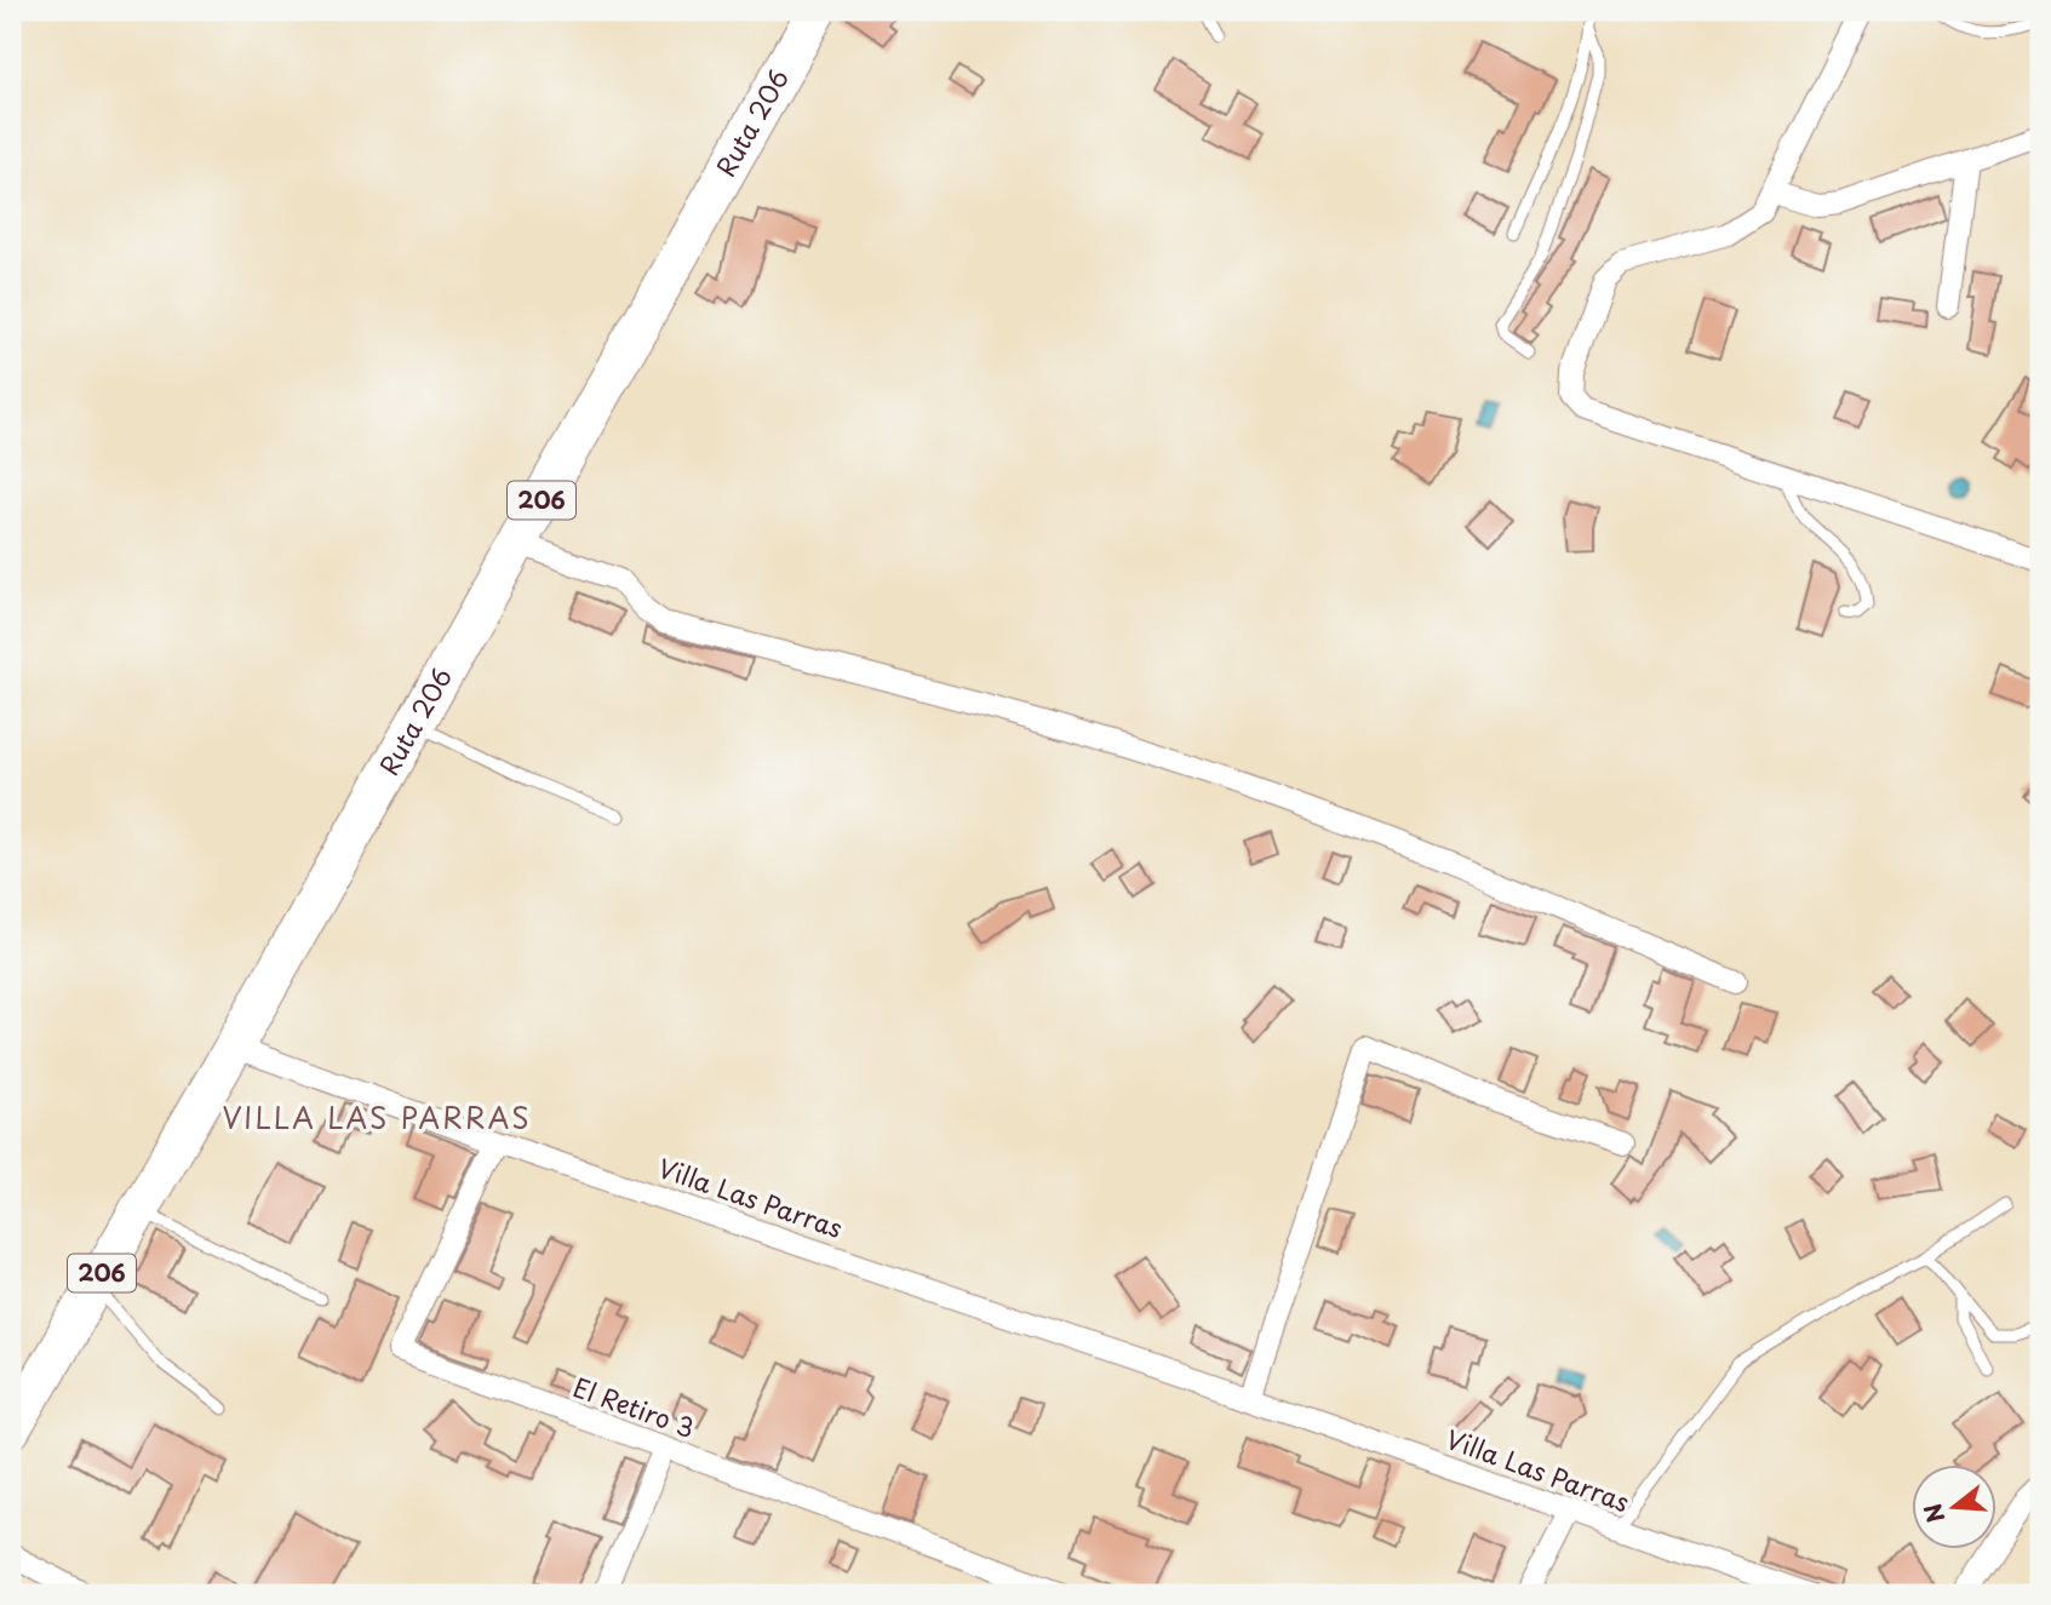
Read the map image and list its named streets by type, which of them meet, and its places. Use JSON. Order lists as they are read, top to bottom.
{
  "streets": {
    "highway": ["Ruta 206", "206"],
    "street": ["Villa Las Parras", "El Retiro 3"]
  },
  "crossings": [
    ["Ruta 206", "Villa Las Parras"],
    ["Villa Las Parras", "El Retiro 3"]
  ],
  "districts": ["VILLA LAS PARRAS"],
  "north": "left"
}
